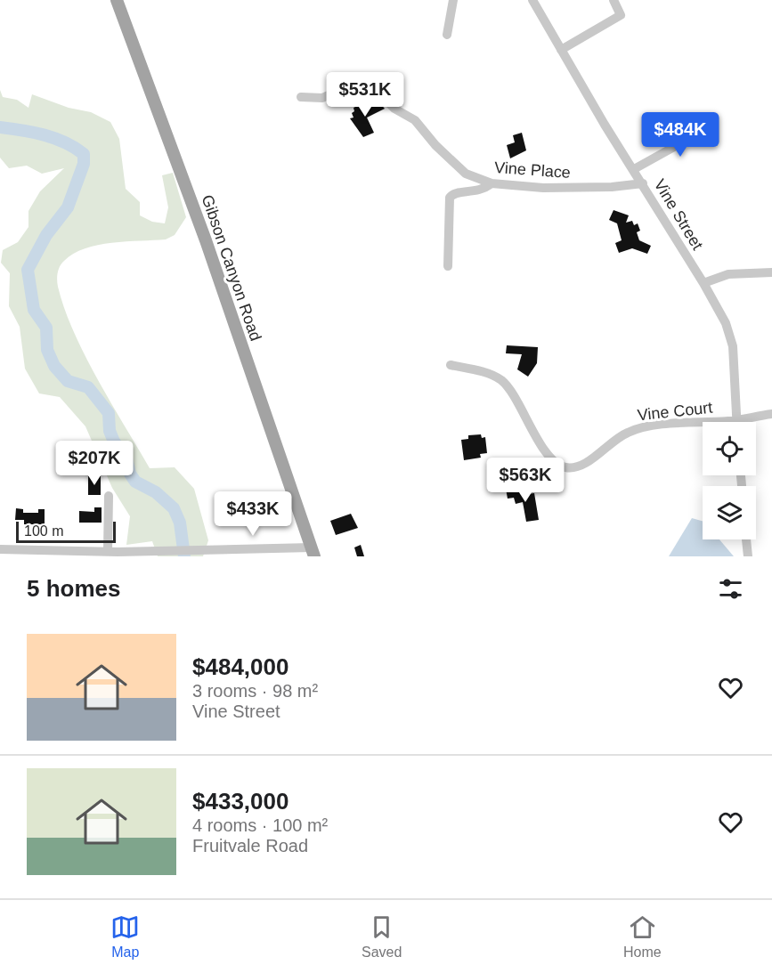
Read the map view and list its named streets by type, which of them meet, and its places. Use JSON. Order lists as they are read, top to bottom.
{
  "streets": {
    "main road": ["Gibson Canyon Road"],
    "street": ["Vine Place", "Vine Street", "Vine Court"]
  },
  "crossings": [
    ["Vine Place", "Vine Street"],
    ["Vine Street", "Vine Court"]
  ],
  "scale_bar": "100 m",
  "page": {
    "price": [
      "$531K",
      "$484K",
      "$207K",
      "$563K",
      "$433K"
    ],
    "scale": "100 m",
    "heading": "5 homes",
    "list": [
      {
        "name": "$484,000",
        "note": "3 rooms · 98 m² · Vine Street"
      },
      {
        "name": "$433,000",
        "note": "4 rooms · 100 m² · Fruitvale Road"
      }
    ],
    "tabs": ["Map", "Saved", "Home"]
  }
}
